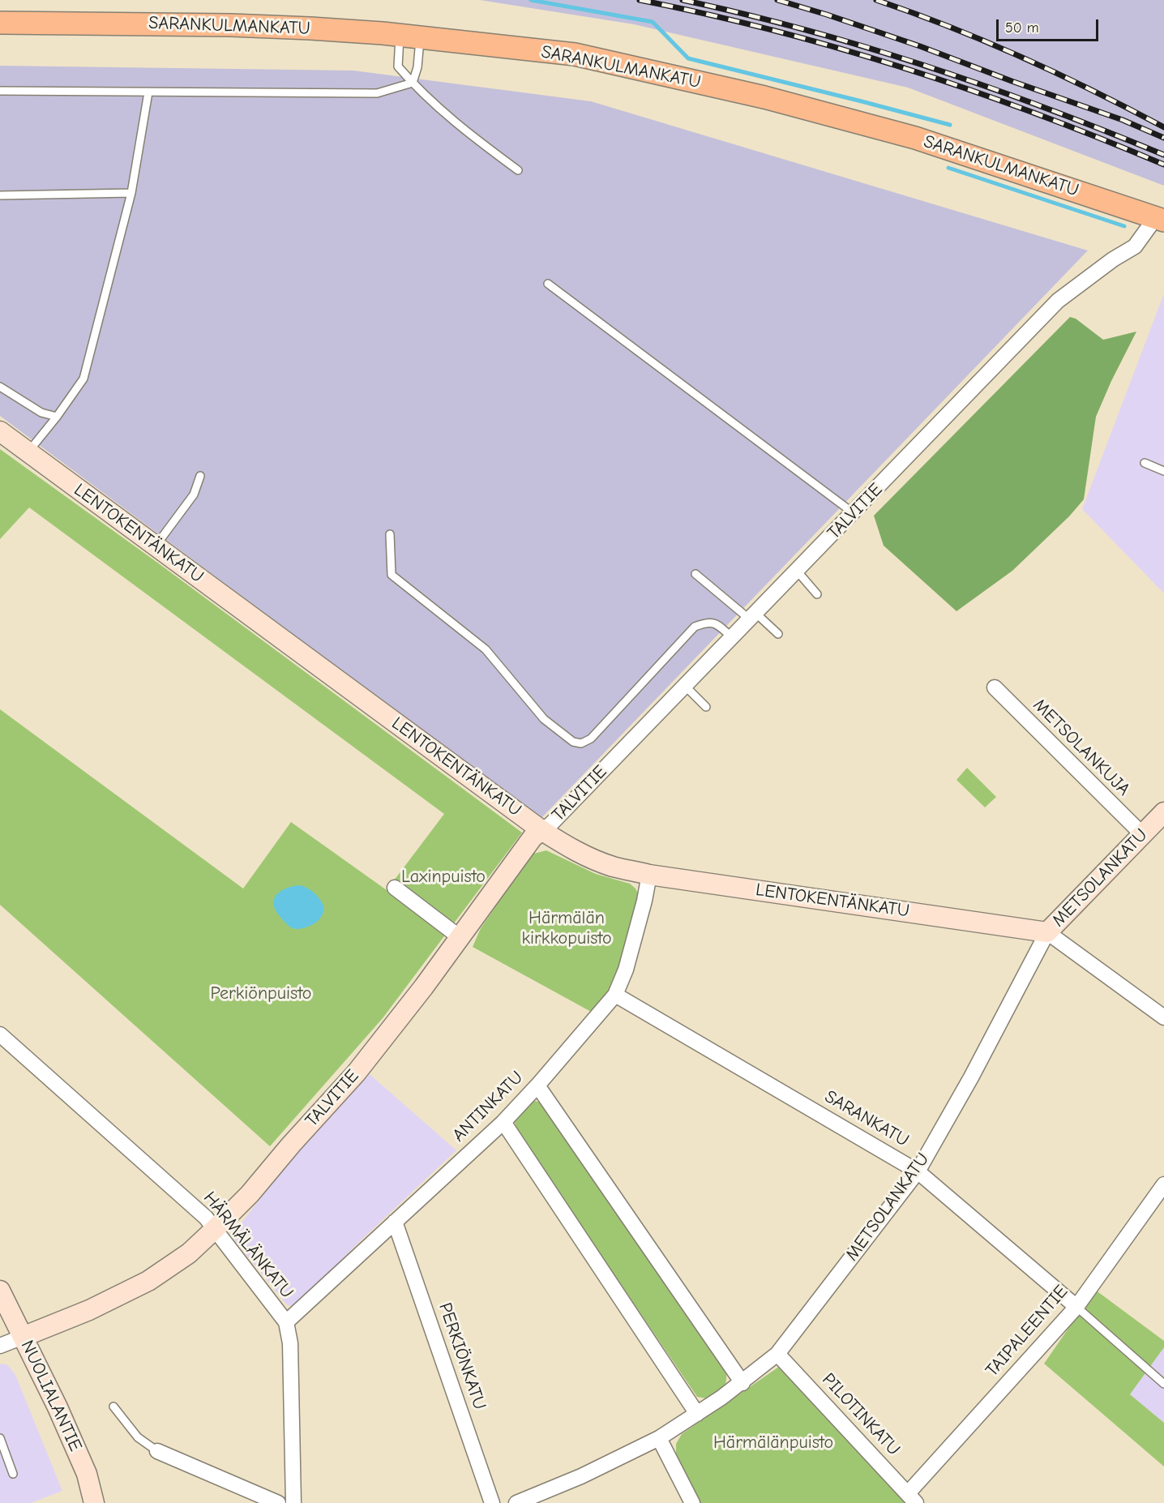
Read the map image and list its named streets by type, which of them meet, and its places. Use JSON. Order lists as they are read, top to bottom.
{
  "streets": {
    "main road": ["SARANKULMANKATU"],
    "street": [
      "TALVITIE",
      "LENTOKENTÄNKATU",
      "METSOLANKUJA",
      "METSOLANKATU",
      "ANTINKATU",
      "SARANKATU",
      "HÄRMÄLÄNKATU",
      "TAIPALEENTIE",
      "PERKIÖNKATU",
      "NUOLIALANTIE",
      "PILOTINKATU"
    ]
  },
  "crossings": [
    ["SARANKULMANKATU", "TALVITIE"],
    ["TALVITIE", "LENTOKENTÄNKATU"],
    ["TALVITIE", "HÄRMÄLÄNKATU"],
    ["TALVITIE", "NUOLIALANTIE"],
    ["LENTOKENTÄNKATU", "METSOLANKATU"],
    ["LENTOKENTÄNKATU", "ANTINKATU"],
    ["METSOLANKUJA", "METSOLANKATU"],
    ["METSOLANKATU", "SARANKATU"],
    ["METSOLANKATU", "PILOTINKATU"],
    ["ANTINKATU", "SARANKATU"],
    ["ANTINKATU", "HÄRMÄLÄNKATU"],
    ["ANTINKATU", "PERKIÖNKATU"],
    ["SARANKATU", "TAIPALEENTIE"],
    ["TAIPALEENTIE", "PILOTINKATU"]
  ],
  "parks": [
    "Laxinpuisto",
    "Härmälän kirkkopuisto",
    "Perkiönpuisto",
    "Härmälänpuisto"
  ],
  "scale_bar": "50 m"
}
